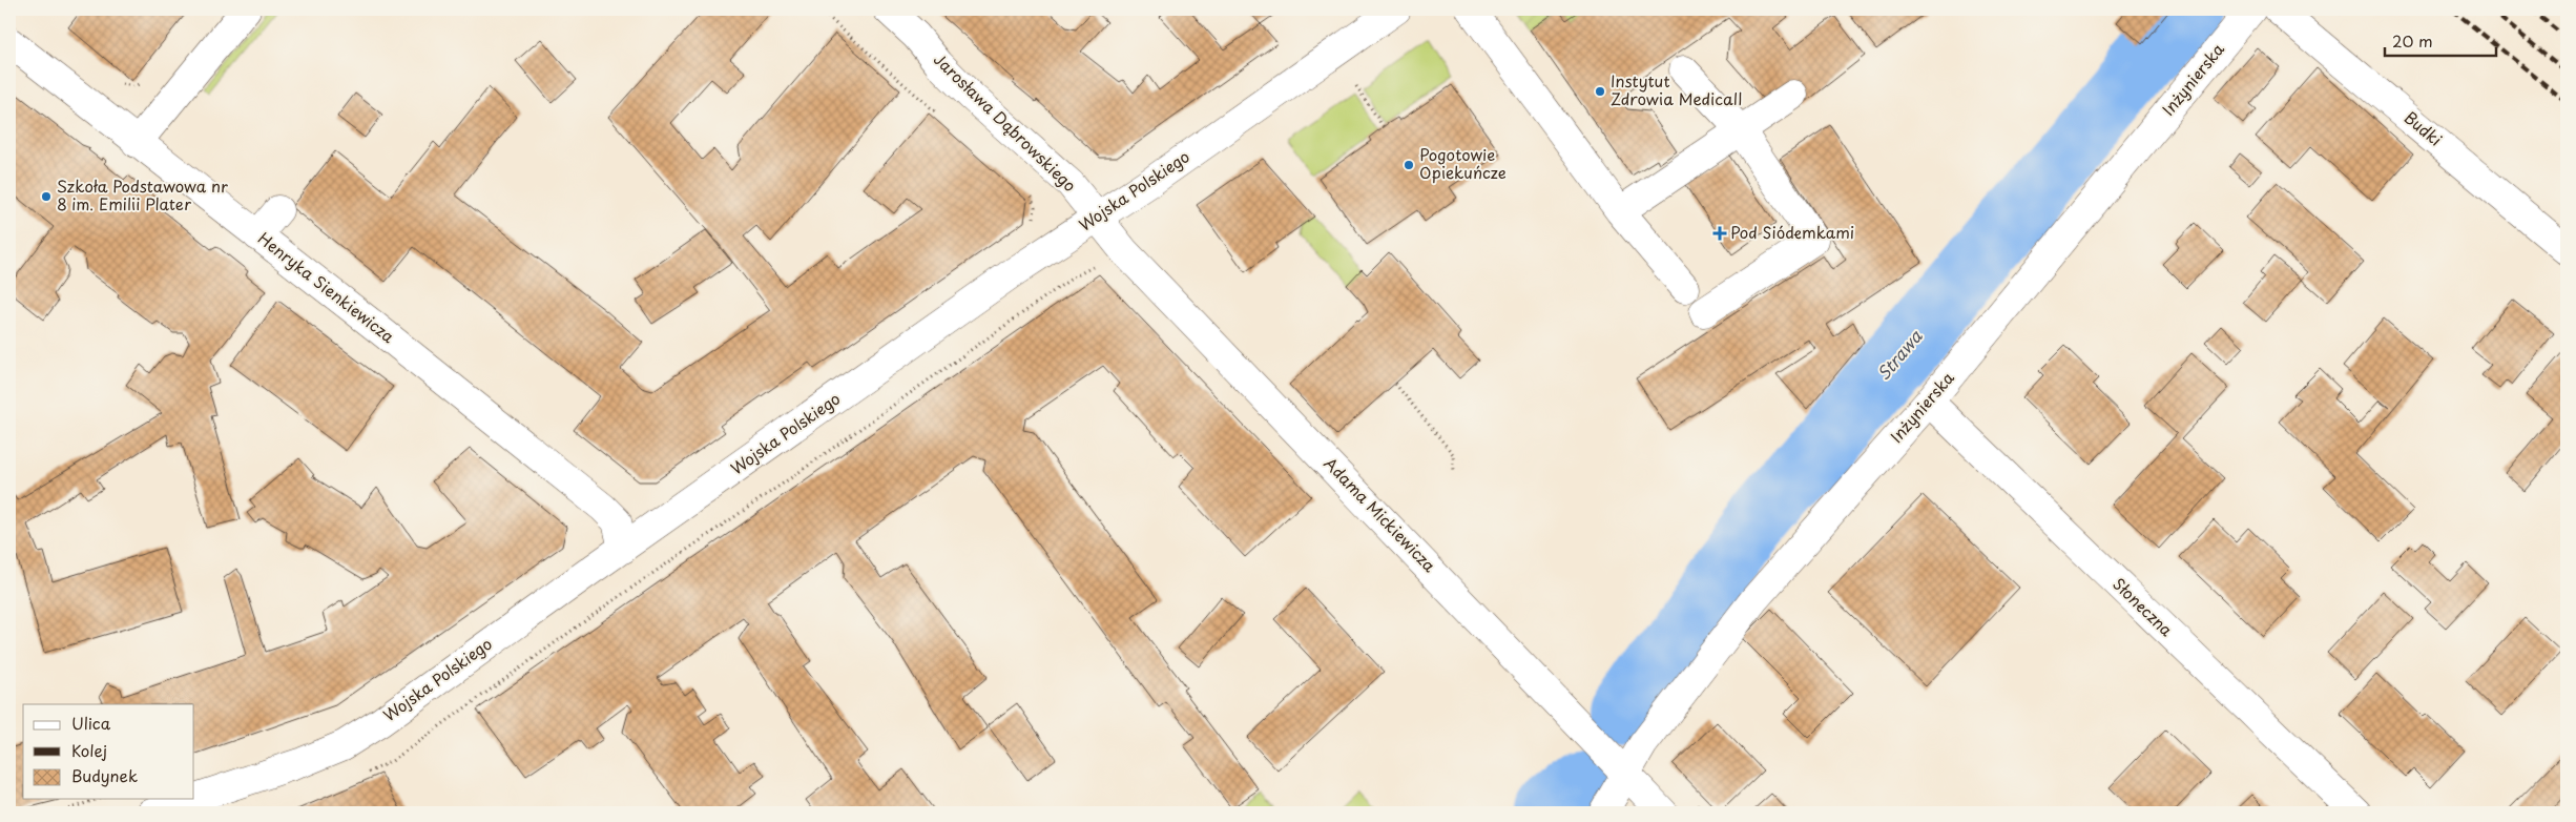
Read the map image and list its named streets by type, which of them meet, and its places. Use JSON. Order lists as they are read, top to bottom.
{
  "streets": {
    "street": [
      "Inżynierska",
      "Jarosława Dąbrowskiego",
      "Budki",
      "Wojska Polskiego",
      "Henryka Sienkiewicza",
      "Adama Mickiewicza",
      "Słoneczna"
    ]
  },
  "crossings": [
    ["Inżynierska", "Adama Mickiewicza"],
    ["Inżynierska", "Słoneczna"],
    ["Jarosława Dąbrowskiego", "Wojska Polskiego"],
    ["Jarosława Dąbrowskiego", "Adama Mickiewicza"],
    ["Wojska Polskiego", "Henryka Sienkiewicza"],
    ["Wojska Polskiego", "Adama Mickiewicza"]
  ],
  "water": ["Strawa"],
  "places": {
    "other": ["Instytut Zdrowia Medicall", "Pogotowie Opiekuńcze", "Szkoła Podstawowa nr 8 im. Emilii Plater"],
    "health": ["Pod Siódemkami"]
  },
  "legend": ["Ulica", "Kolej", "Budynek"],
  "scale_bar": "20 m"
}
